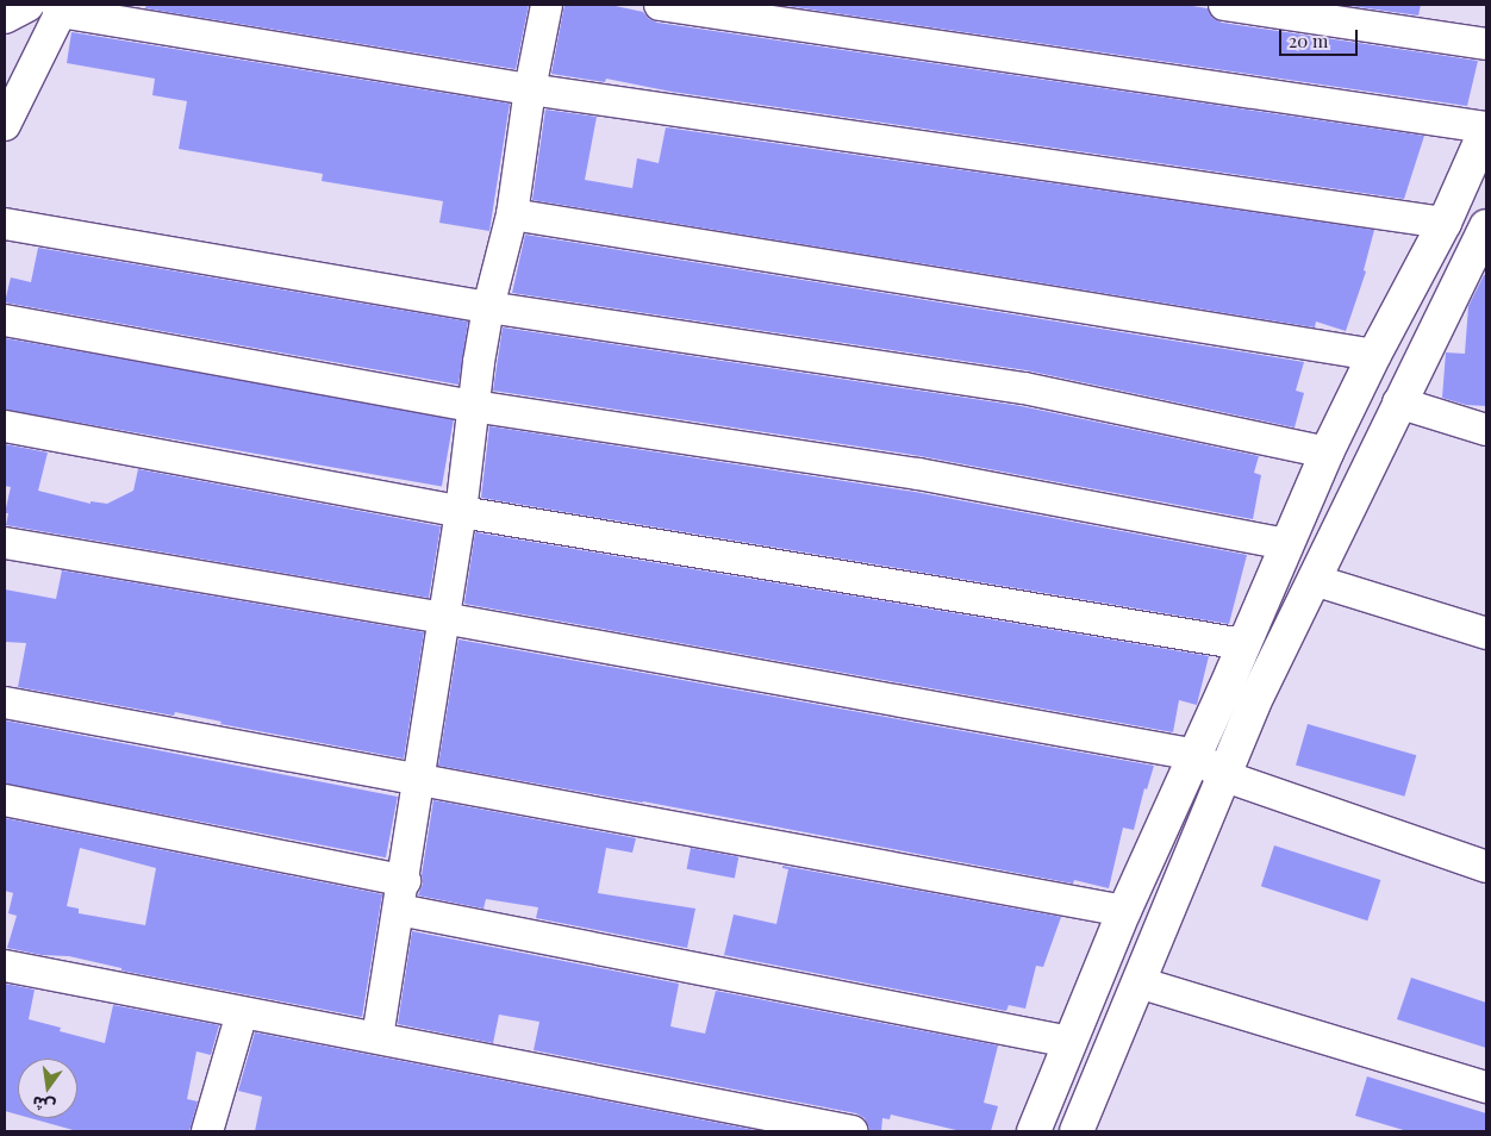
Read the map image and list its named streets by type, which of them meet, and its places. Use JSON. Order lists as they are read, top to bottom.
{
  "scale_bar": "20 m",
  "north": "bottom"
}
